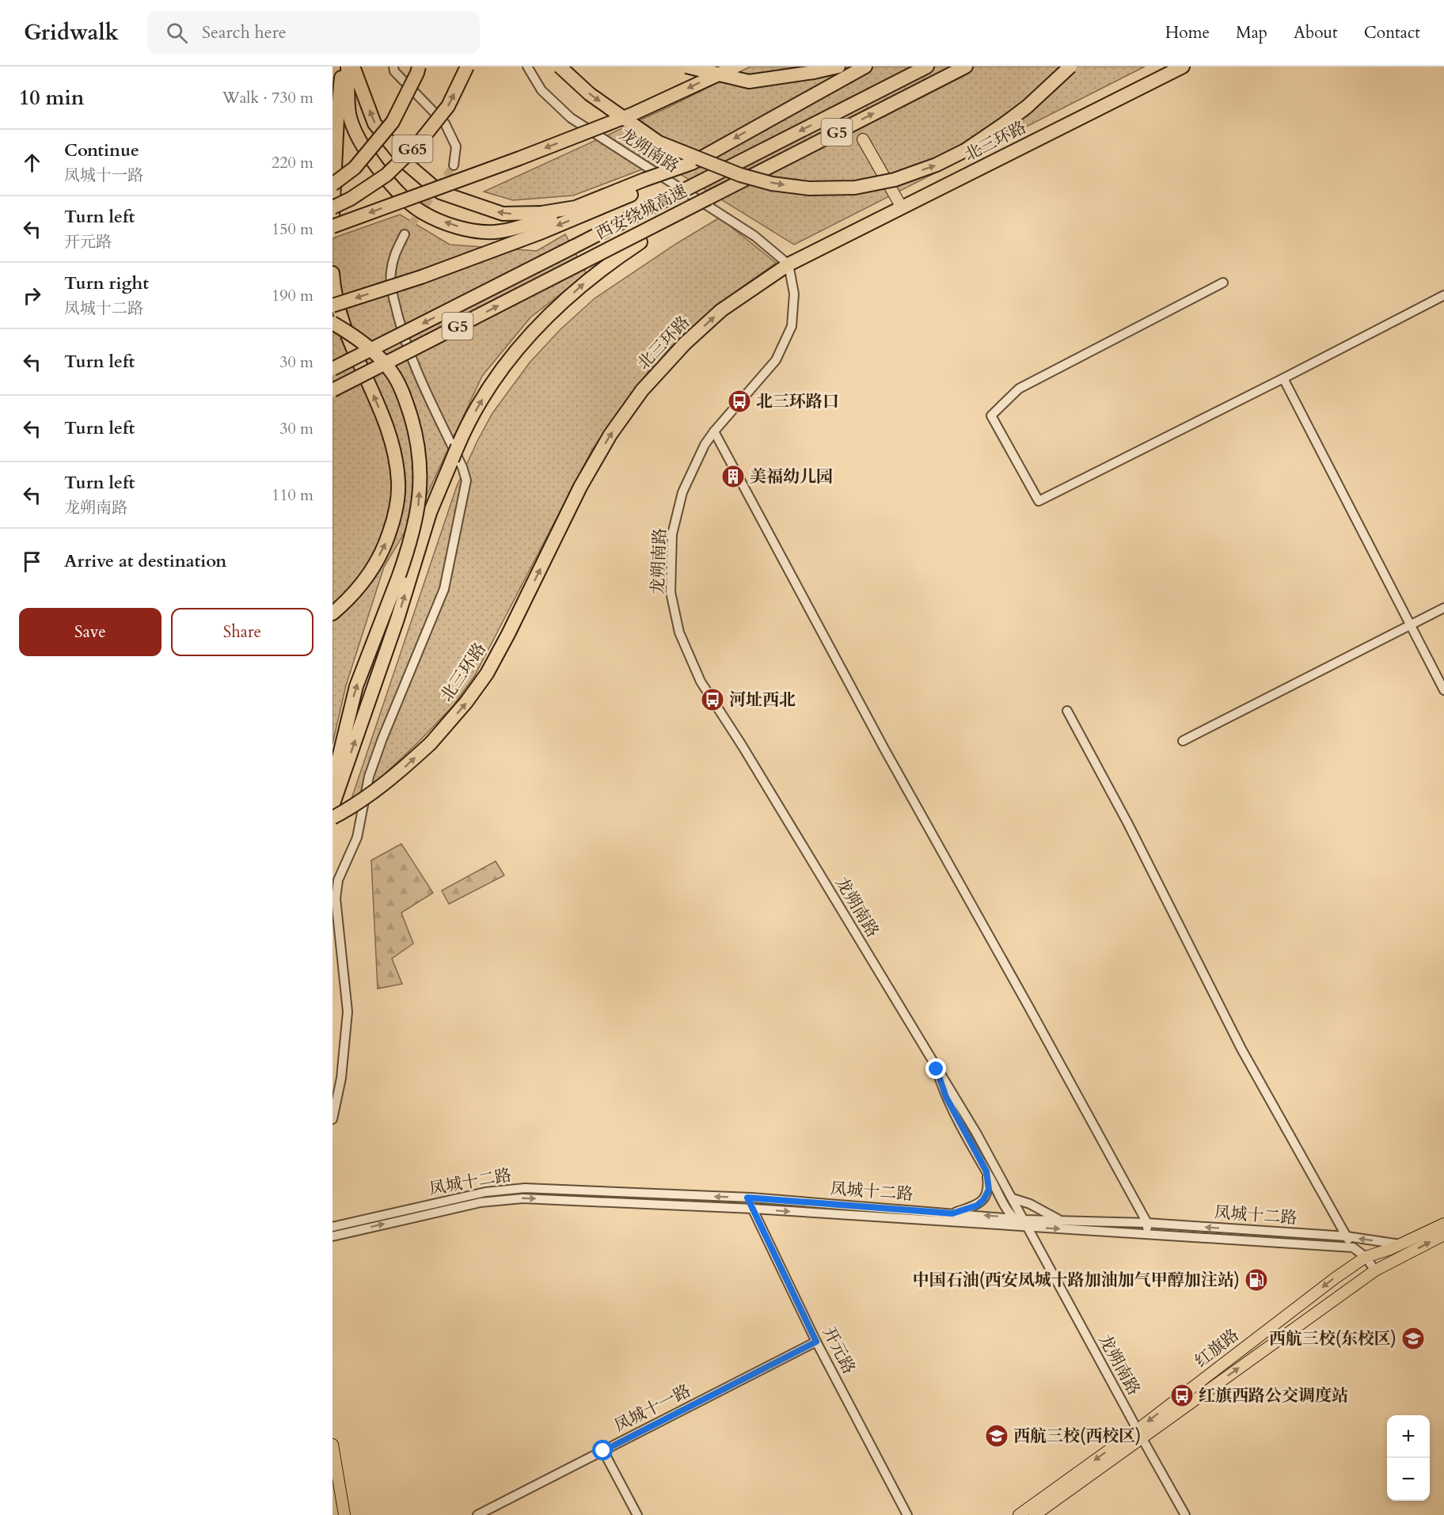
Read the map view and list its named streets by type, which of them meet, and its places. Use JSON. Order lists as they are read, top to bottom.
{
  "streets": {
    "highway": [
      "G5",
      "北三环路",
      "G65",
      "西安绕城高速"
    ],
    "main road": ["红旗路"],
    "street": [
      "龙朔南路",
      "凤城十二路",
      "开元路",
      "凤城十一路"
    ]
  },
  "crossings": [
    ["北三环路", "龙朔南路"],
    ["龙朔南路", "凤城十二路"],
    ["龙朔南路", "红旗路"],
    ["凤城十二路", "红旗路"],
    ["凤城十二路", "开元路"],
    ["开元路", "凤城十一路"]
  ],
  "places": {
    "bus stop": ["北三环路口", "河址西北", "红旗西路公交调度站"],
    "building": ["美福幼儿园"],
    "fuel station": ["中国石油(西安凤城十路加油加气甲醇加注站)"],
    "school or university": ["西航三校(东校区)", "西航三校(西校区)"]
  },
  "page": {
    "header": "Gridwalk",
    "search": "Search here",
    "nav": [
      "Home",
      "Map",
      "About",
      "Contact"
    ],
    "heading": ["10 min", "Walk · 730 m"],
    "list": [
      ["Continue", "凤城十一路", "220 m"],
      ["Turn left", "开元路", "150 m"],
      ["Turn right", "凤城十二路", "190 m"],
      ["Turn left", "30 m"],
      ["Turn left", "30 m"],
      ["Turn left", "龙朔南路", "110 m"],
      "Arrive at destination"
    ],
    "buttons": ["Save", "Share"],
    "map_buttons": ["+", "−"]
  }
}
